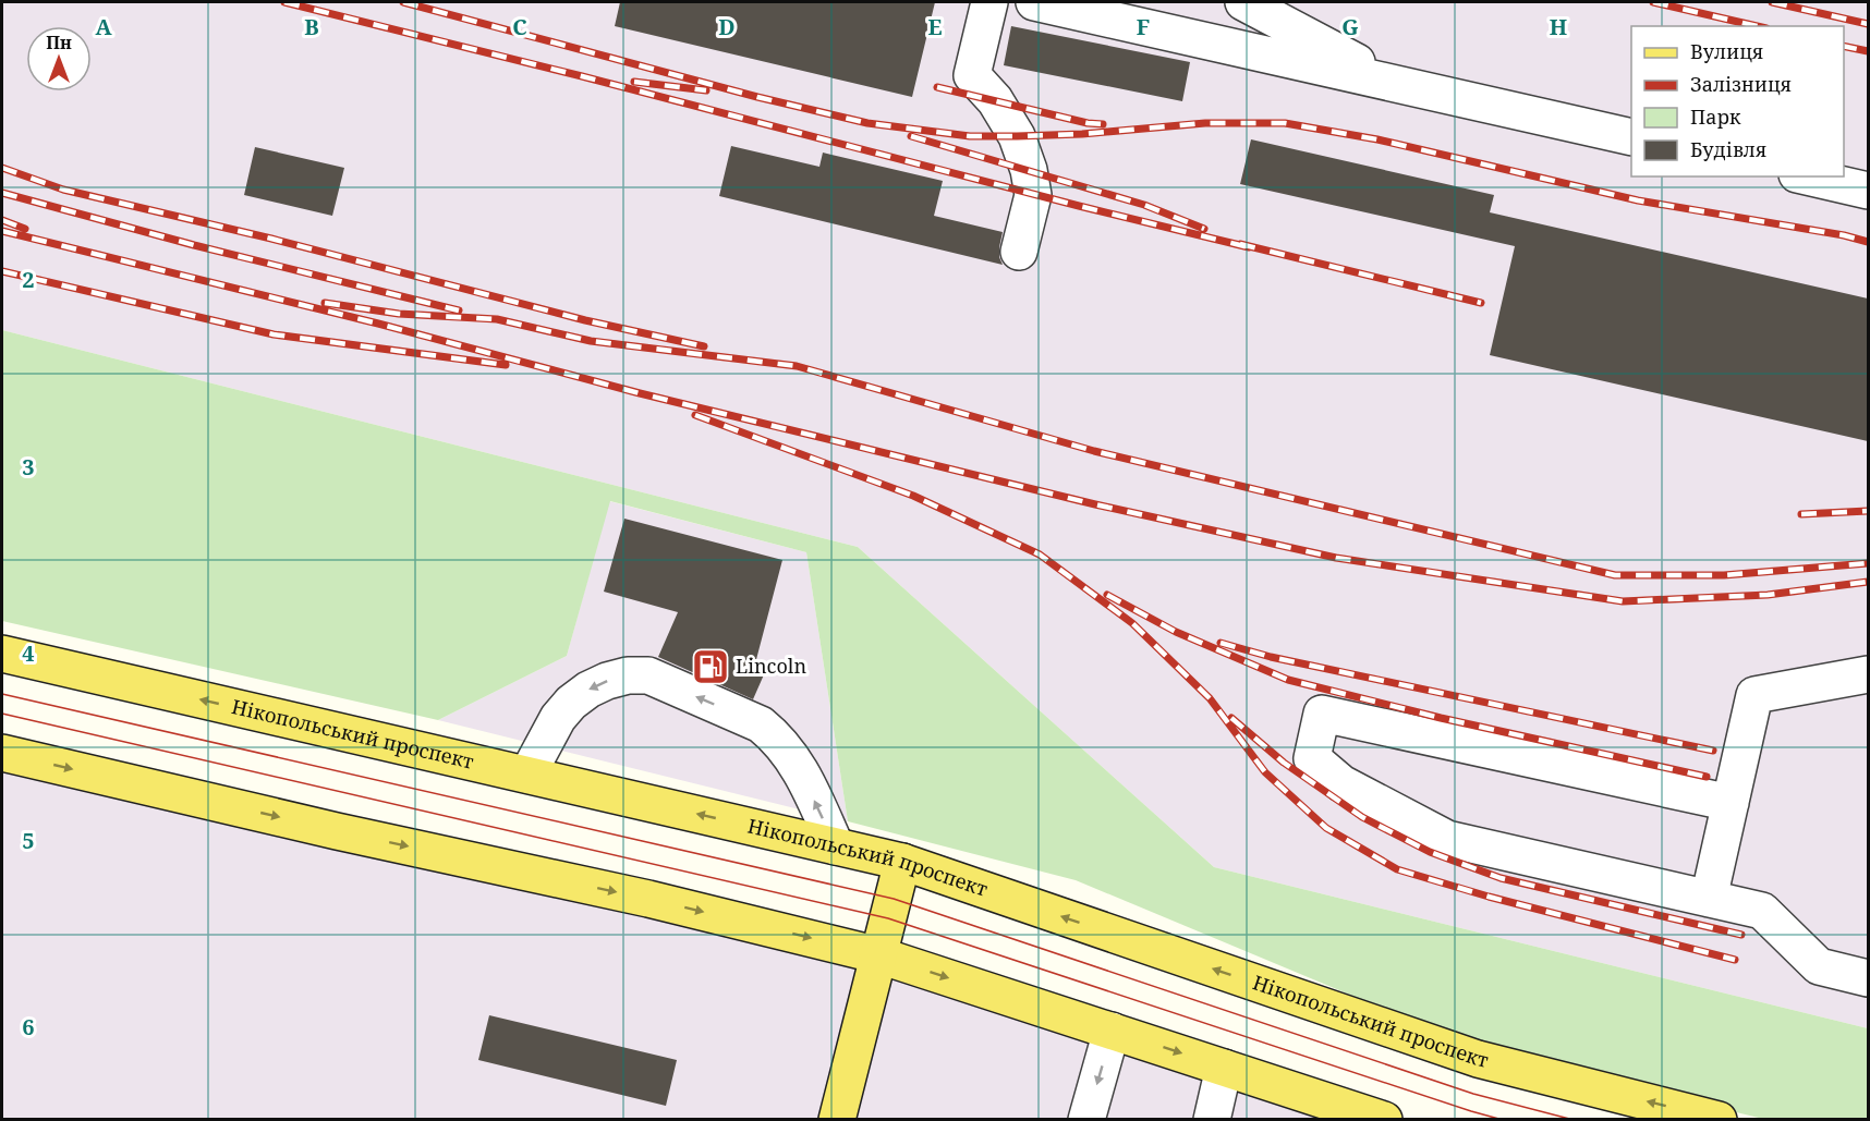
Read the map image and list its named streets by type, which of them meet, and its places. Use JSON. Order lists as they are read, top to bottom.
{
  "streets": {
    "main road": ["Нікопольський проспект"]
  },
  "places": {
    "fuel station": ["Lincoln"]
  },
  "legend": [
    "Вулиця",
    "Залізниця",
    "Парк",
    "Будівля"
  ],
  "north": "top",
  "grid": {
    "columns": [
      "A",
      "B",
      "C",
      "D",
      "E",
      "F",
      "G",
      "H"
    ],
    "rows": [
      "2",
      "3",
      "4",
      "5",
      "6"
    ]
  }
}
